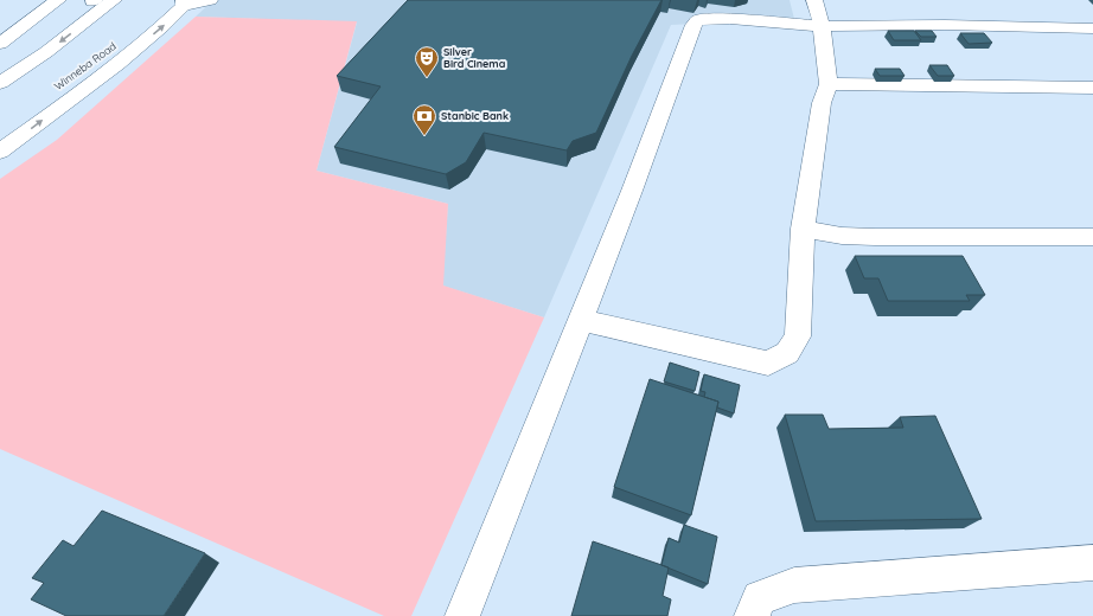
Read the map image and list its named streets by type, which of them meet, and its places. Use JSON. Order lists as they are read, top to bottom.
{
  "streets": {
    "main road": ["Winneba Road"]
  },
  "places": {
    "theatre": ["Silver Bird Cinema"],
    "bank": ["Stanbic Bank"]
  }
}
